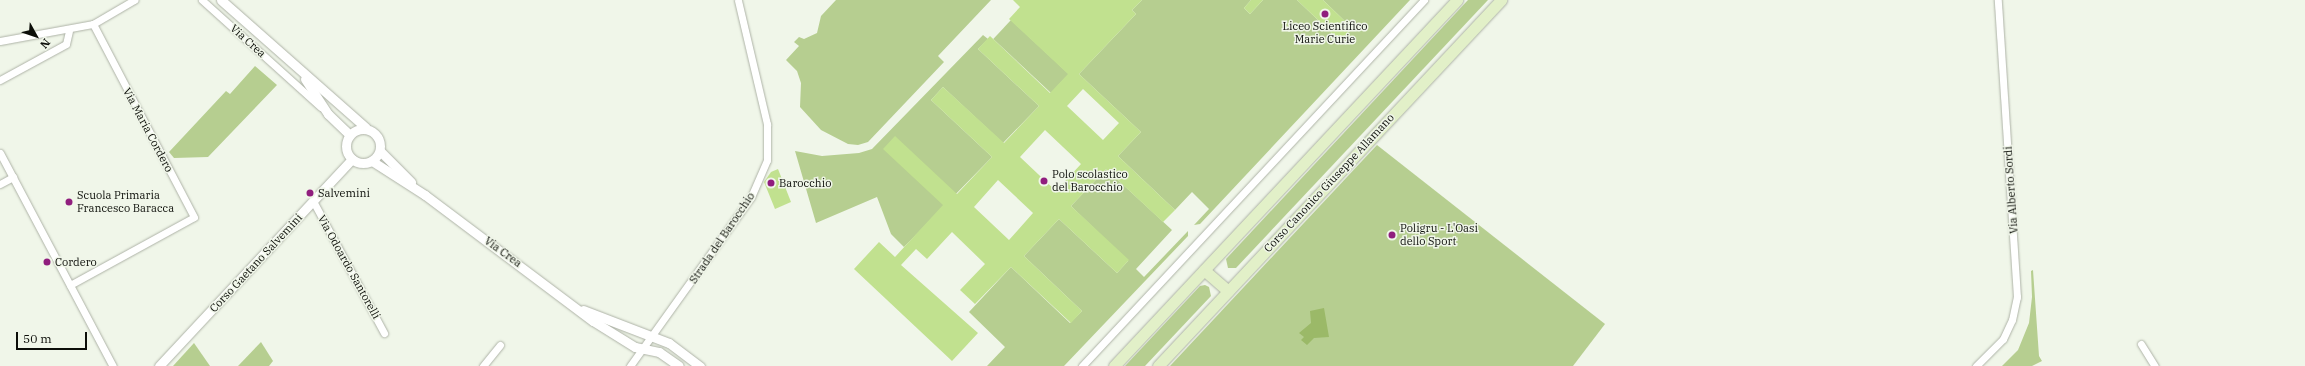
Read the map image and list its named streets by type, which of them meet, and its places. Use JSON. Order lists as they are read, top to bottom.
{
  "streets": {
    "main road": ["Corso Canonico Giuseppe Allamano"],
    "street": [
      "Via Crea",
      "Via Maria Cordero",
      "Via Alberto Sordi",
      "Strada del Barocchio",
      "Corso Gaetano Salvemini",
      "Via Odoardo Santorelli"
    ]
  },
  "crossings": [
    ["Via Crea", "Strada del Barocchio"],
    ["Via Crea", "Corso Gaetano Salvemini"],
    ["Corso Gaetano Salvemini", "Via Odoardo Santorelli"]
  ],
  "places": [
    "Liceo Scientifico Marie Curie",
    "Polo scolastico del Barocchio",
    "Barocchio",
    "Salvemini",
    "Scuola Primaria Francesco Baracca",
    "Poligru - L'Oasi dello Sport",
    "Cordero"
  ],
  "scale_bar": "50 m",
  "north": "bottom right"
}
